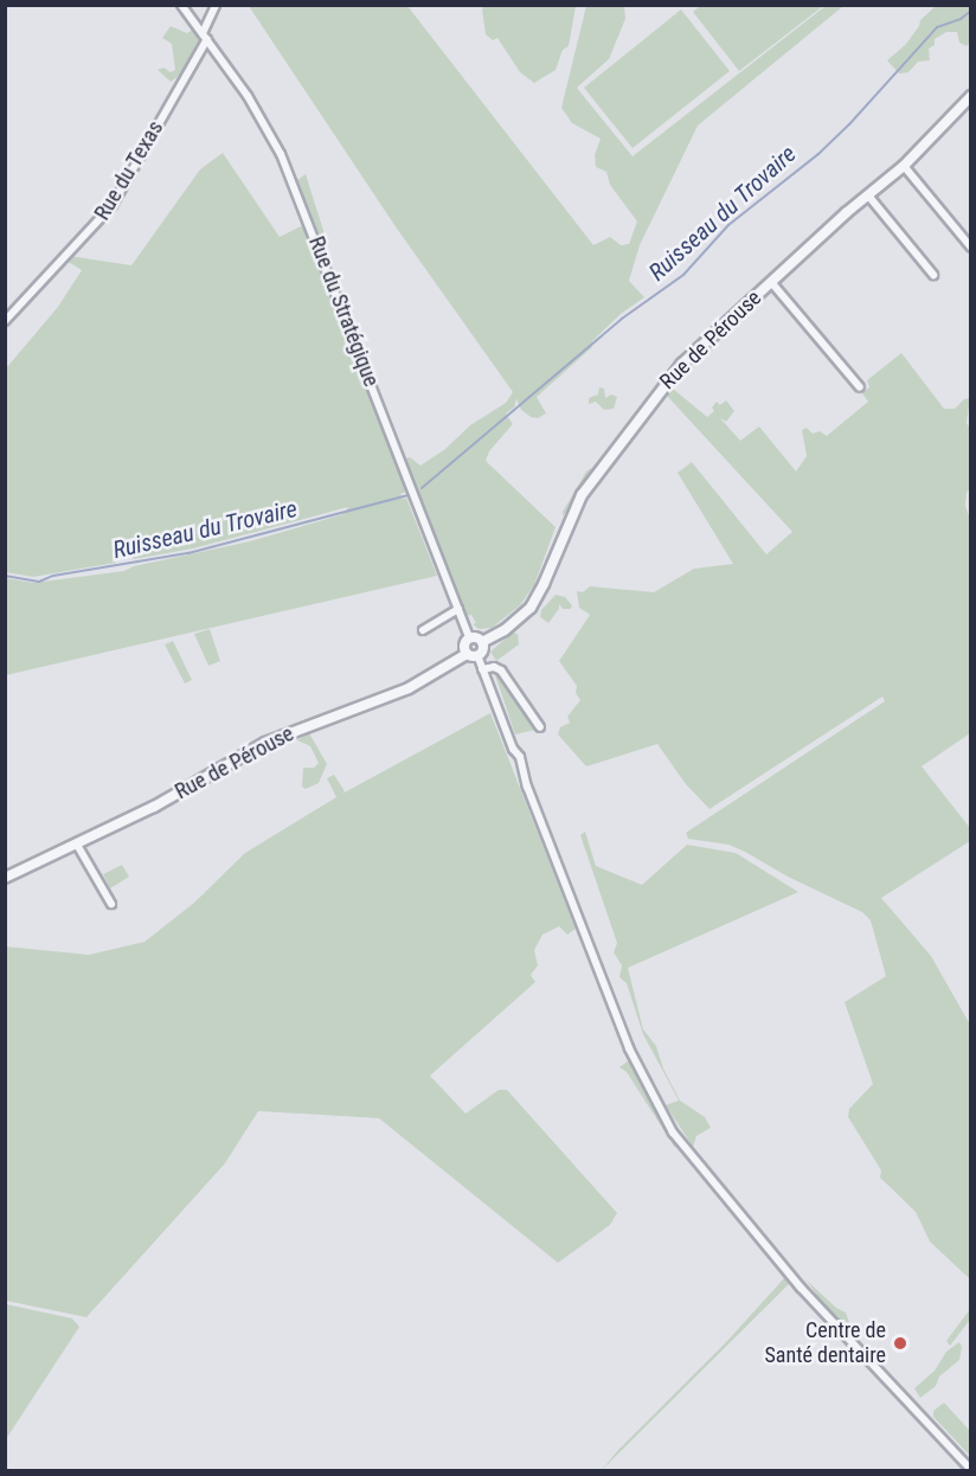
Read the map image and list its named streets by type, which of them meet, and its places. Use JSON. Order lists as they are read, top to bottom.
{
  "streets": {
    "street": ["Rue du Texas", "Rue du Stratégique", "Rue de Pérouse"]
  },
  "crossings": [
    ["Rue du Texas", "Rue du Stratégique"],
    ["Rue du Stratégique", "Rue de Pérouse"]
  ],
  "water": ["Ruisseau du Trovaire"],
  "places": ["Centre de Santé dentaire"]
}
